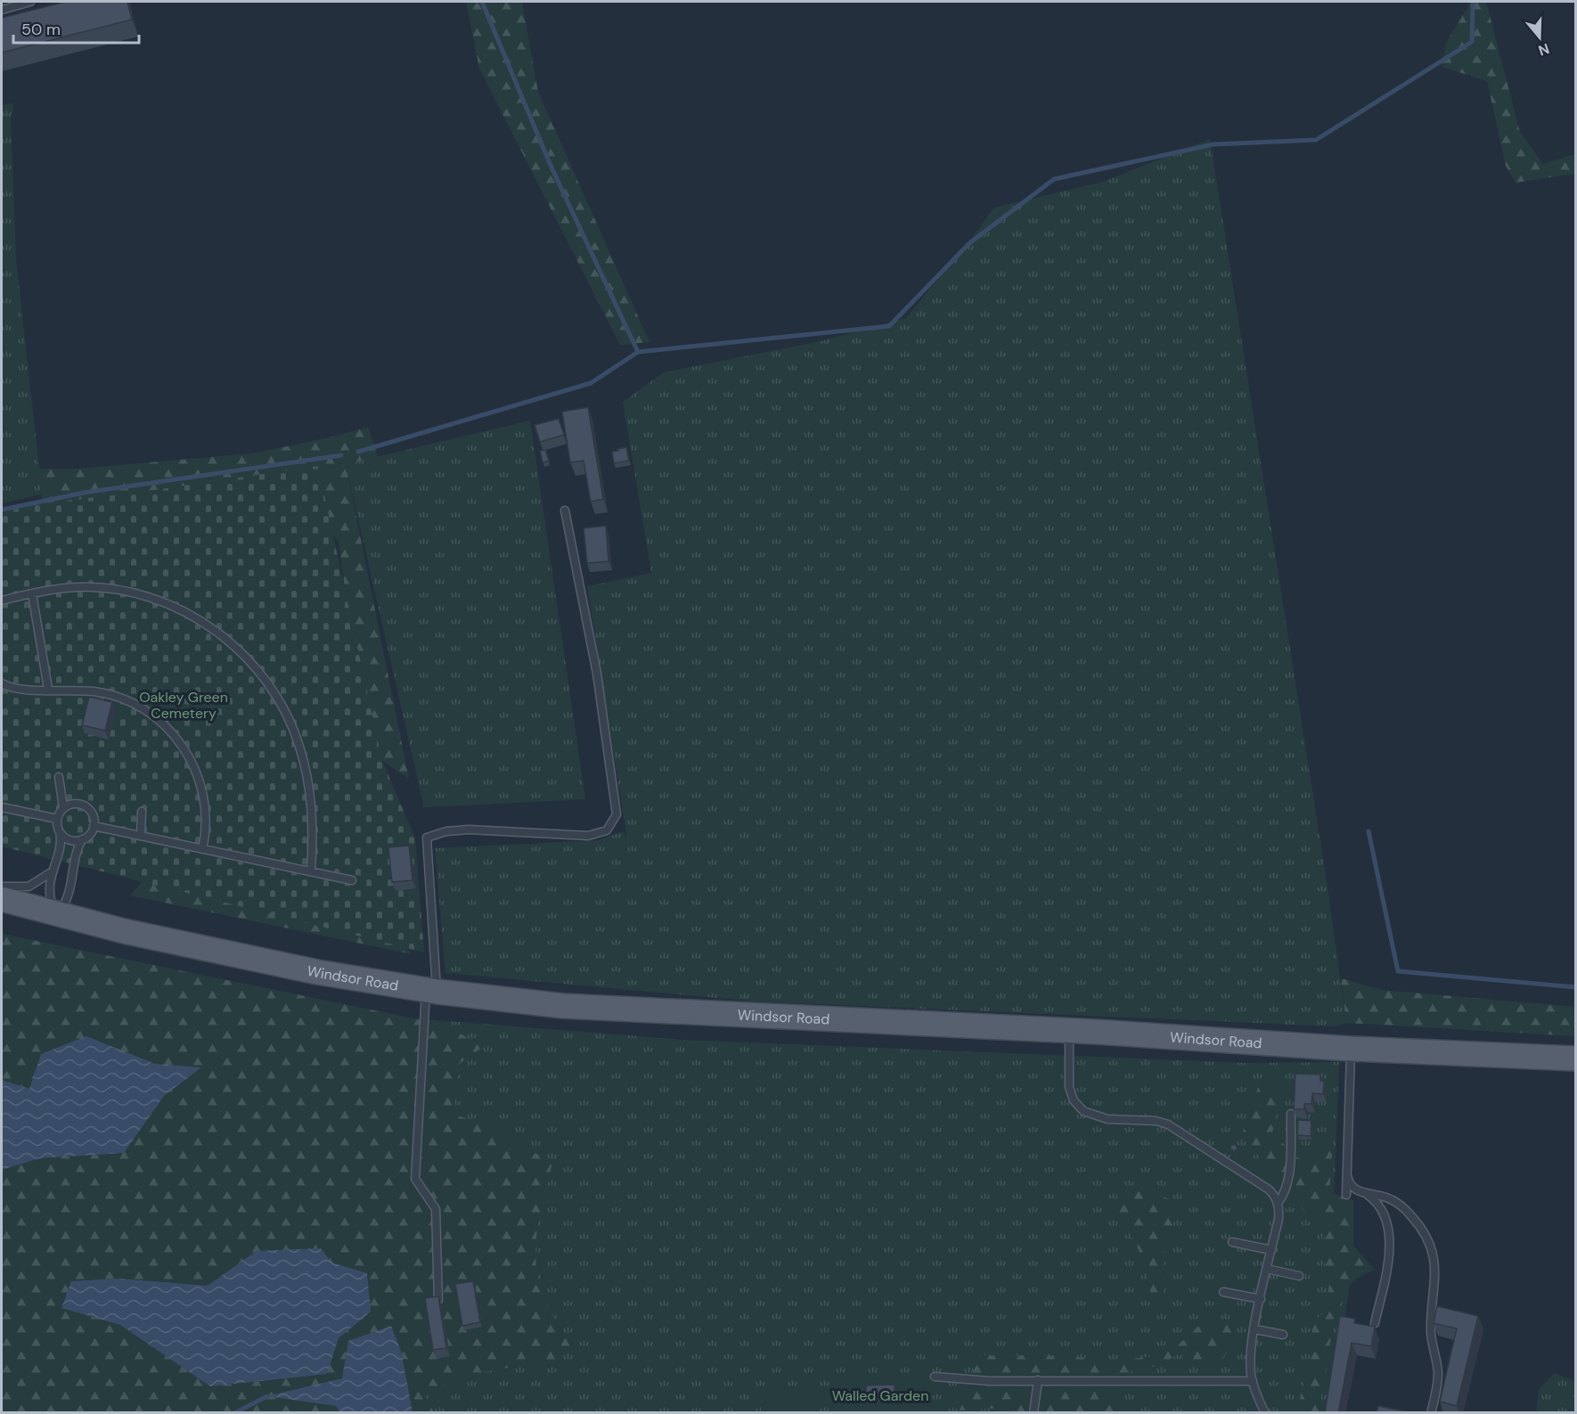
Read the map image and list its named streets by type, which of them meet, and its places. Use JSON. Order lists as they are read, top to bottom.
{
  "streets": {
    "main road": ["Windsor Road"]
  },
  "parks": ["Oakley Green Cemetery", "Walled Garden"],
  "scale_bar": "50 m",
  "north": "bottom"
}
